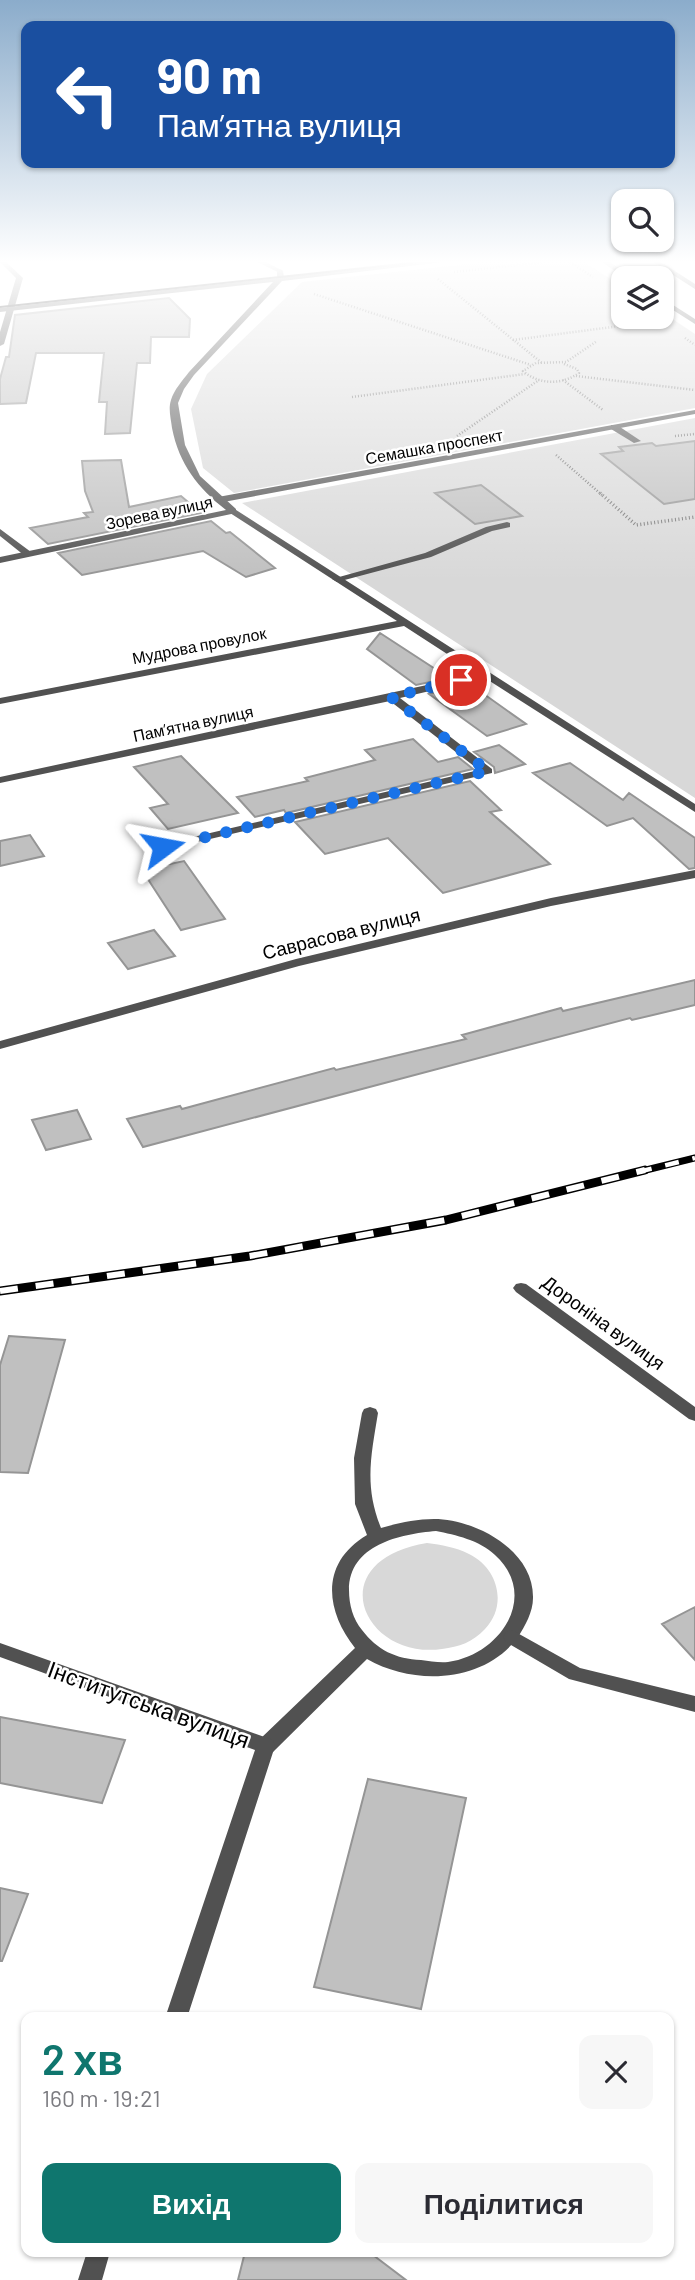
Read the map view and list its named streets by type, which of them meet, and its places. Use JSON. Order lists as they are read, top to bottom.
{
  "streets": {
    "street": [
      "Семашка проспект",
      "Зорева вулиця",
      "Мудрова провулок",
      "Пам’ятна вулиця",
      "Саврасова вулиця",
      "Дороніна вулиця",
      "Інститутська вулиця"
    ]
  },
  "crossings": [
    ["Семашка проспект", "Зорева вулиця"]
  ],
  "page": {
    "turn": ["90 m", "Пам’ятна вулиця"],
    "heading": ["2 хв", "160 m · 19:21"],
    "buttons": ["Вихід", "Поділитися"]
  }
}
